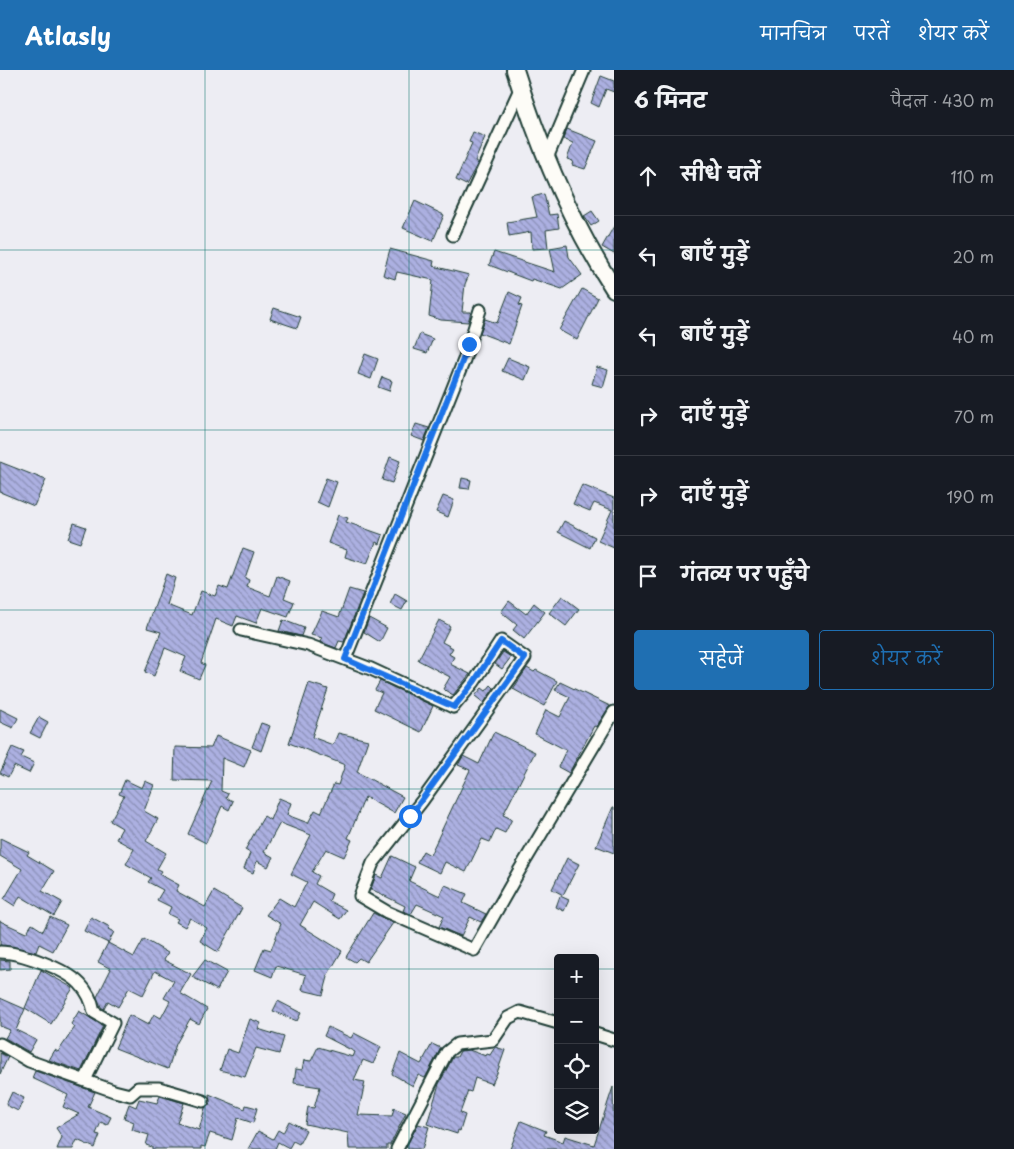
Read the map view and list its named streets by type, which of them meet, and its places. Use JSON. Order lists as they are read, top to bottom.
{
  "page": {
    "header": "Atlasly",
    "nav": ["मानचित्र", "परतें", "शेयर करें"],
    "heading": ["6 मिनट", "पैदल · 430 m"],
    "list": [
      ["सीधे चलें", "110 m"],
      ["बाएँ मुड़ें", "20 m"],
      ["बाएँ मुड़ें", "40 m"],
      ["दाएँ मुड़ें", "70 m"],
      ["दाएँ मुड़ें", "190 m"],
      "गंतव्य पर पहुँचे"
    ],
    "buttons": ["सहेजें", "शेयर करें"],
    "map_buttons": ["+", "−"]
  }
}
